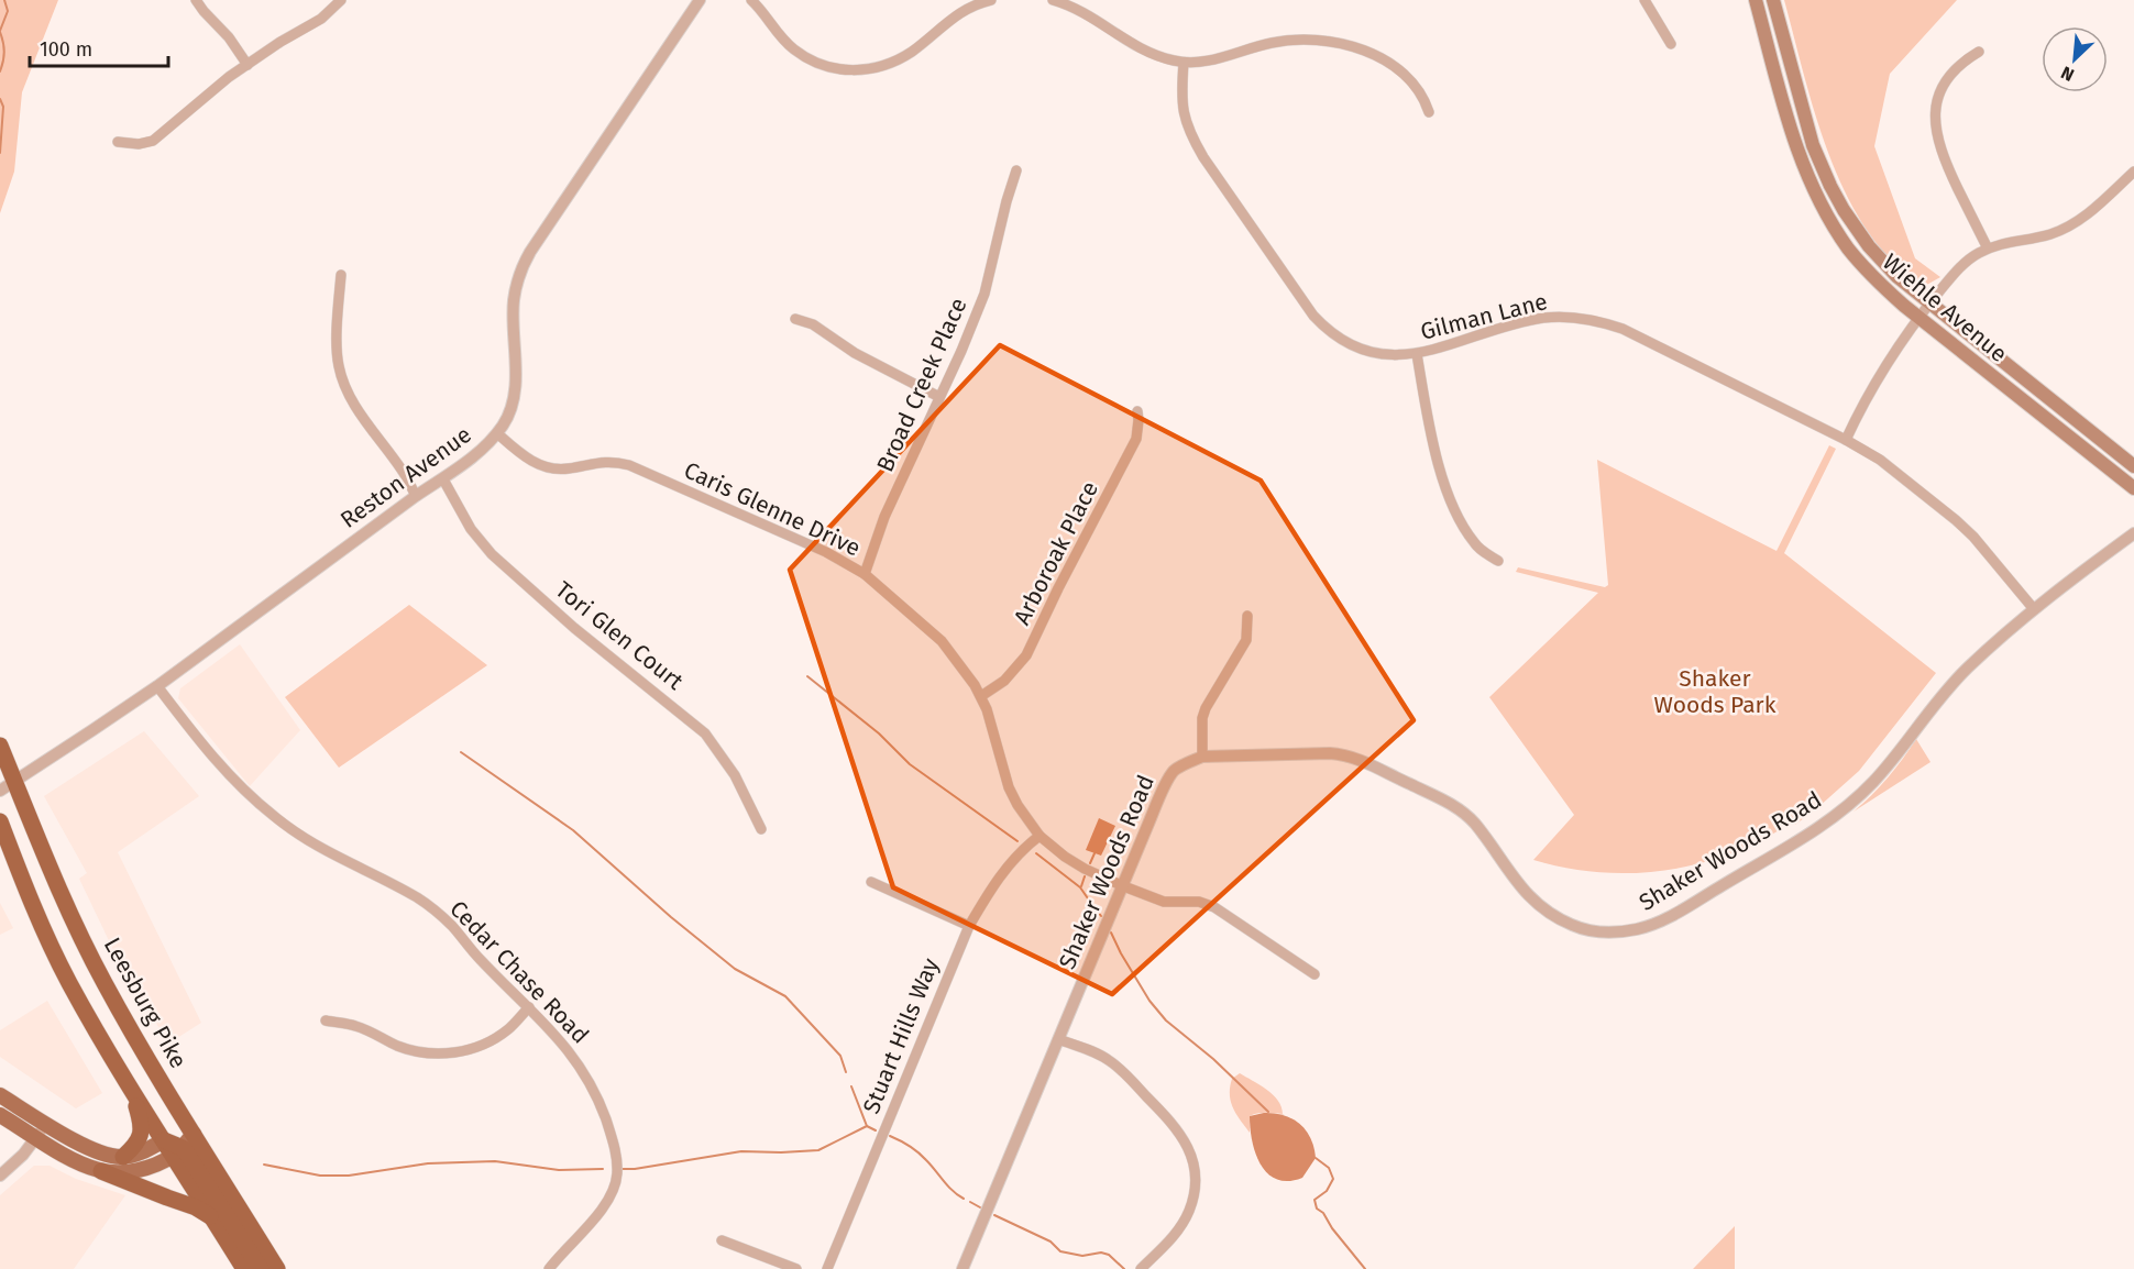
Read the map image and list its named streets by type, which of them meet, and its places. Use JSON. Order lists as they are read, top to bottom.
{
  "streets": {
    "highway": ["Leesburg Pike"],
    "main road": ["Wiehle Avenue"],
    "street": [
      "Gilman Lane",
      "Broad Creek Place",
      "Reston Avenue",
      "Caris Glenne Drive",
      "Arboroak Place",
      "Tori Glen Court",
      "Shaker Woods Road",
      "Cedar Chase Road",
      "Stuart Hills Way"
    ]
  },
  "crossings": [
    ["Gilman Lane", "Shaker Woods Road"],
    ["Broad Creek Place", "Caris Glenne Drive"],
    ["Reston Avenue", "Caris Glenne Drive"],
    ["Reston Avenue", "Tori Glen Court"],
    ["Reston Avenue", "Cedar Chase Road"],
    ["Reston Avenue", "Leesburg Pike"],
    ["Caris Glenne Drive", "Arboroak Place"],
    ["Caris Glenne Drive", "Shaker Woods Road"],
    ["Caris Glenne Drive", "Stuart Hills Way"]
  ],
  "parks": ["Shaker Woods Park"],
  "scale_bar": "100 m",
  "north": "bottom left"
}
